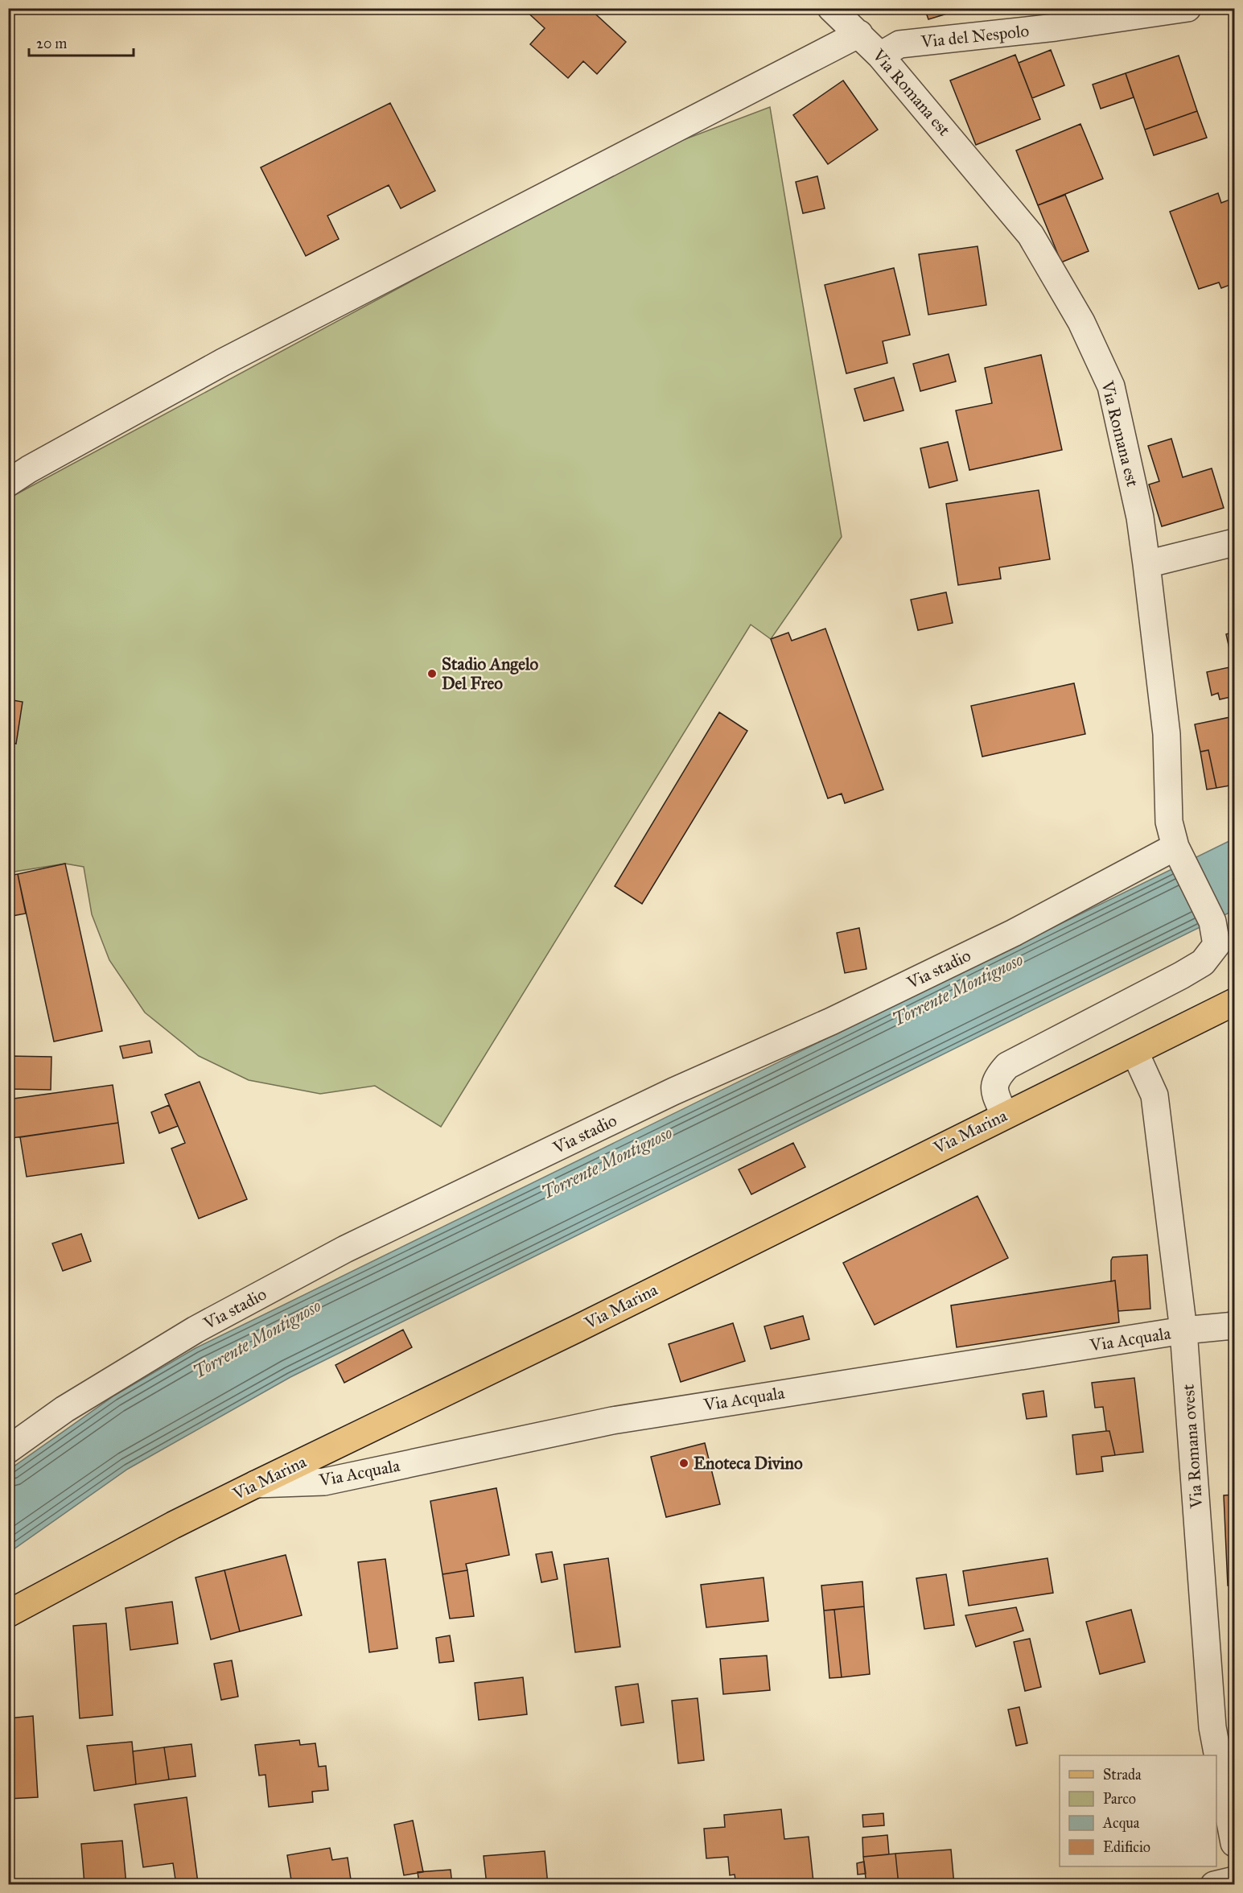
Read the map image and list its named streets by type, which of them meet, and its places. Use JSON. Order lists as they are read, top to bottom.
{
  "streets": {
    "main road": ["Via Marina"],
    "street": [
      "Via del Nespolo",
      "Via Romana est",
      "Via stadio",
      "Via Acquala",
      "Via Romana ovest"
    ]
  },
  "crossings": [
    ["Via del Nespolo", "Via Romana est"],
    ["Via Romana est", "Via stadio"],
    ["Via Marina", "Via Acquala"],
    ["Via Marina", "Via Romana ovest"],
    ["Via Acquala", "Via Romana ovest"]
  ],
  "water": ["Torrente Montignoso"],
  "places": ["Stadio Angelo Del Freo", "Enoteca Divino"],
  "legend": [
    "Strada",
    "Parco",
    "Acqua",
    "Edificio"
  ],
  "scale_bar": "20 m"
}
